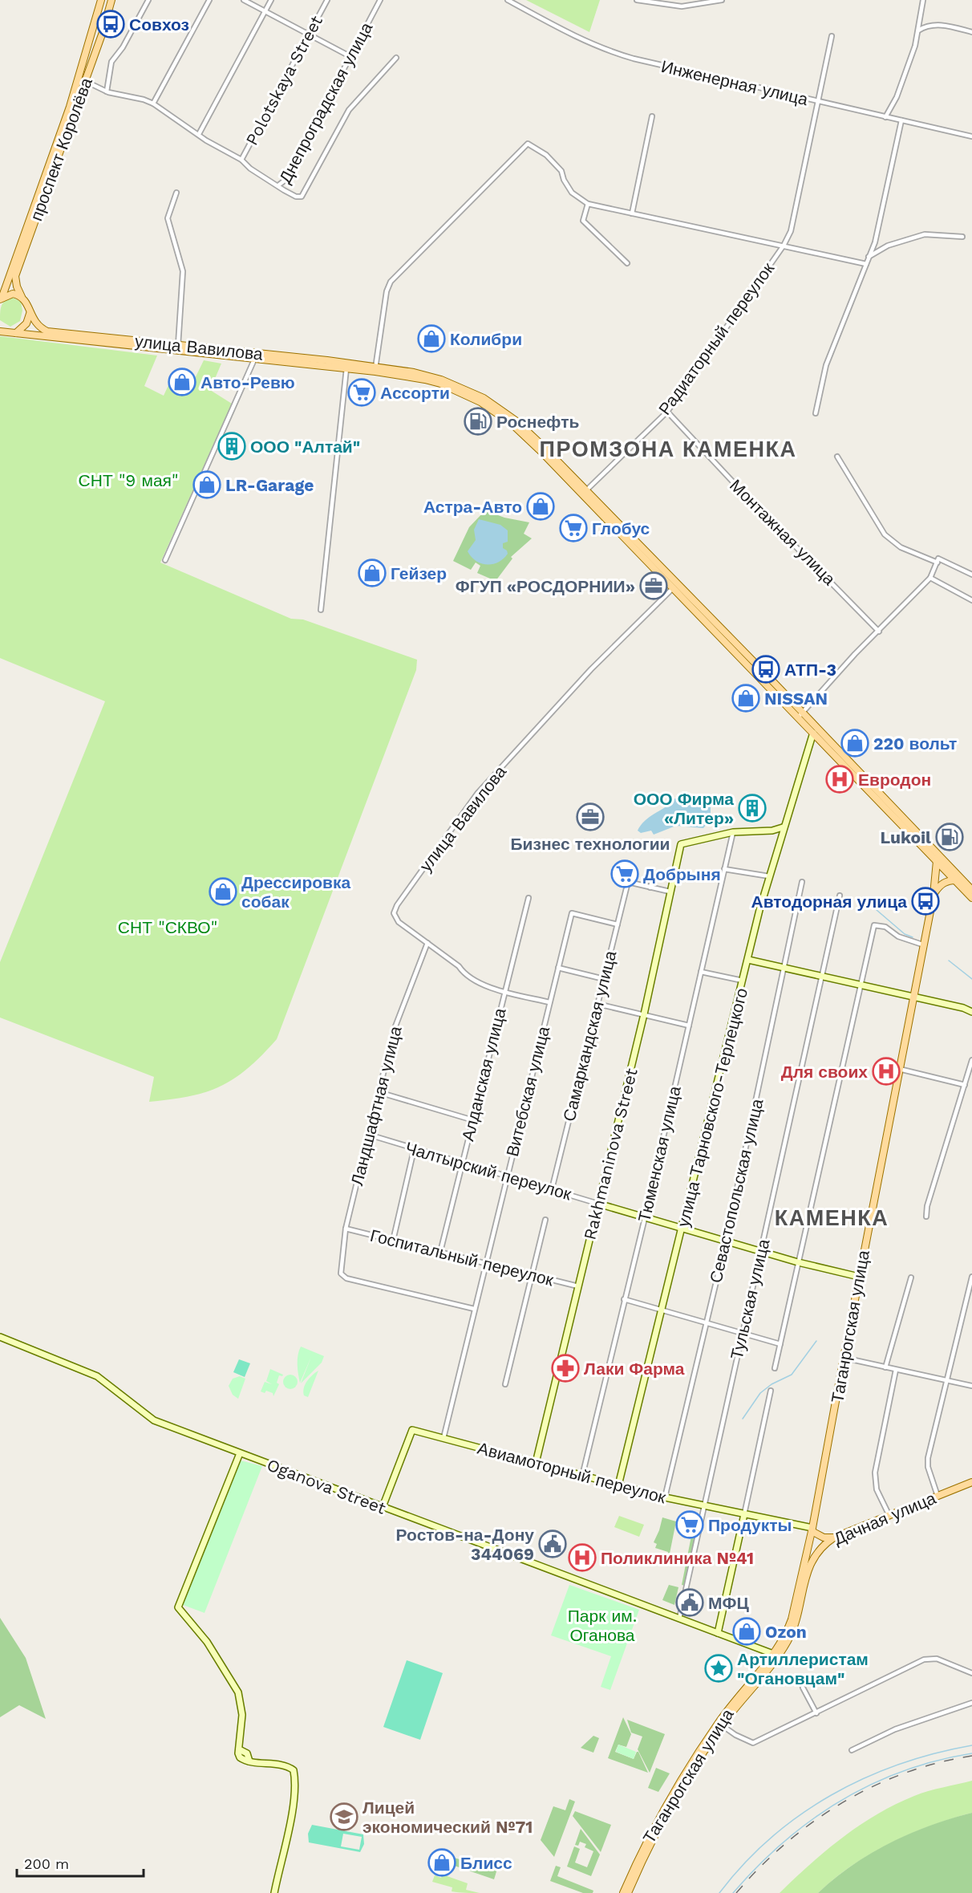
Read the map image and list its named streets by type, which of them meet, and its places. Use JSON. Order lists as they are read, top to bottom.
{
  "streets": {
    "main road": [
      "проспект Королёва",
      "улица Вавилова",
      "Таганрогская улица",
      "Дачная улица"
    ],
    "street": [
      "Polotskaya Street",
      "Инженерная улица",
      "Днепроградская улица",
      "Радиаторный переулок",
      "Монтажная улица",
      "Самаркандская улица",
      "Алданская улица",
      "Витебская улица",
      "Ландшафтная улица",
      "улица Тарновского-Терлецкого",
      "Rakhmaninova Street",
      "Тюменская улица",
      "Чалтырский переулок",
      "Севастопольская улица",
      "Госпитальный переулок",
      "Тульская улица",
      "Авиамоторный переулок",
      "Oganova Street"
    ]
  },
  "crossings": [
    ["Инженерная улица", "Радиаторный переулок"],
    ["проспект Королёва", "улица Вавилова"],
    ["Радиаторный переулок", "улица Вавилова"],
    ["Радиаторный переулок", "Монтажная улица"],
    ["улица Вавилова", "Алданская улица"],
    ["улица Вавилова", "Витебская улица"],
    ["улица Вавилова", "Ландшафтная улица"],
    ["улица Вавилова", "улица Тарновского-Терлецкого"],
    ["улица Вавилова", "Таганрогская улица"],
    ["Самаркандская улица", "Витебская улица"],
    ["Самаркандская улица", "Чалтырский переулок"],
    ["Алданская улица", "Чалтырский переулок"],
    ["Алданская улица", "Госпитальный переулок"],
    ["Витебская улица", "Ландшафтная улица"],
    ["Витебская улица", "Чалтырский переулок"],
    ["Витебская улица", "Госпитальный переулок"],
    ["Витебская улица", "Авиамоторный переулок"],
    ["Ландшафтная улица", "Чалтырский переулок"],
    ["Ландшафтная улица", "Госпитальный переулок"],
    ["улица Тарновского-Терлецкого", "Чалтырский переулок"],
    ["улица Тарновского-Терлецкого", "Авиамоторный переулок"],
    ["Rakhmaninova Street", "Тюменская улица"],
    ["Rakhmaninova Street", "Чалтырский переулок"],
    ["Rakhmaninova Street", "Госпитальный переулок"],
    ["Rakhmaninova Street", "Авиамоторный переулок"],
    ["Тюменская улица", "Чалтырский переулок"],
    ["Тюменская улица", "Авиамоторный переулок"],
    ["Чалтырский переулок", "Севастопольская улица"],
    ["Чалтырский переулок", "Тульская улица"],
    ["Чалтырский переулок", "Таганрогская улица"],
    ["Севастопольская улица", "Авиамоторный переулок"],
    ["Тульская улица", "Авиамоторный переулок"],
    ["Тульская улица", "Oganova Street"],
    ["Таганрогская улица", "Авиамоторный переулок"],
    ["Таганрогская улица", "Oganova Street"],
    ["Таганрогская улица", "Дачная улица"],
    ["Авиамоторный переулок", "Oganova Street"]
  ],
  "districts": ["ПРОМЗОНА КАМЕНКА", "КАМЕНКА"],
  "parks": ["СНТ \"9 мая\"", "СНТ \"СКВО\"", "Парк им. Оганова"],
  "places": {
    "bus stop": ["Совхоз", "АТП-3", "Автодорная улица"],
    "shop": [
      "Колибри",
      "Авто-Ревю",
      "LR-Garage",
      "Астра-Авто",
      "Гейзер",
      "NISSAN",
      "220 вольт",
      "Дрессировка собак",
      "Ozon",
      "Блисс"
    ],
    "supermarket": [
      "Ассорти",
      "Глобус",
      "Добрыня",
      "Продукты"
    ],
    "fuel station": ["Роснефть", "Lukoil"],
    "building": ["ООО \"Алтай\"", "ООО Фирма «Литер»"],
    "office": ["ФГУП «РОСДОРНИИ»", "Бизнес технологии"],
    "hospital": ["Евродон", "Для своих", "Поликлиника №41"],
    "pharmacy": ["Лаки Фарма"],
    "public building": ["Ростов-на-Дону 344069", "МФЦ"],
    "place": ["Артиллеристам \"Огановцам\""],
    "school or university": ["Лицей экономический №71"]
  },
  "scale_bar": "200 m"
}
